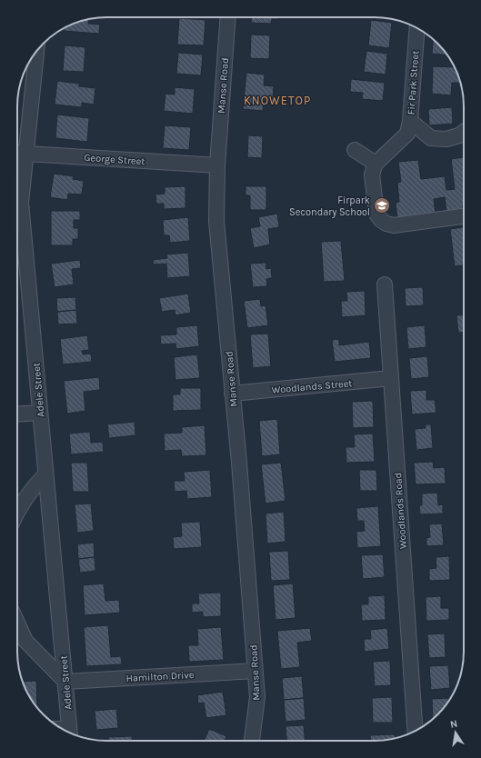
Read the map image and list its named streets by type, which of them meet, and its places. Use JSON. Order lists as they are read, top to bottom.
{
  "streets": {
    "street": [
      "Fir Park Street",
      "Manse Road",
      "George Street",
      "Woodlands Street",
      "Adele Street",
      "Woodlands Road",
      "Hamilton Drive"
    ]
  },
  "crossings": [
    ["Manse Road", "George Street"],
    ["Manse Road", "Woodlands Street"],
    ["Manse Road", "Hamilton Drive"],
    ["George Street", "Adele Street"],
    ["Woodlands Street", "Woodlands Road"],
    ["Adele Street", "Hamilton Drive"]
  ],
  "districts": ["KNOWETOP"],
  "places": {
    "school or university": ["Firpark Secondary School"]
  },
  "north": "top"
}
